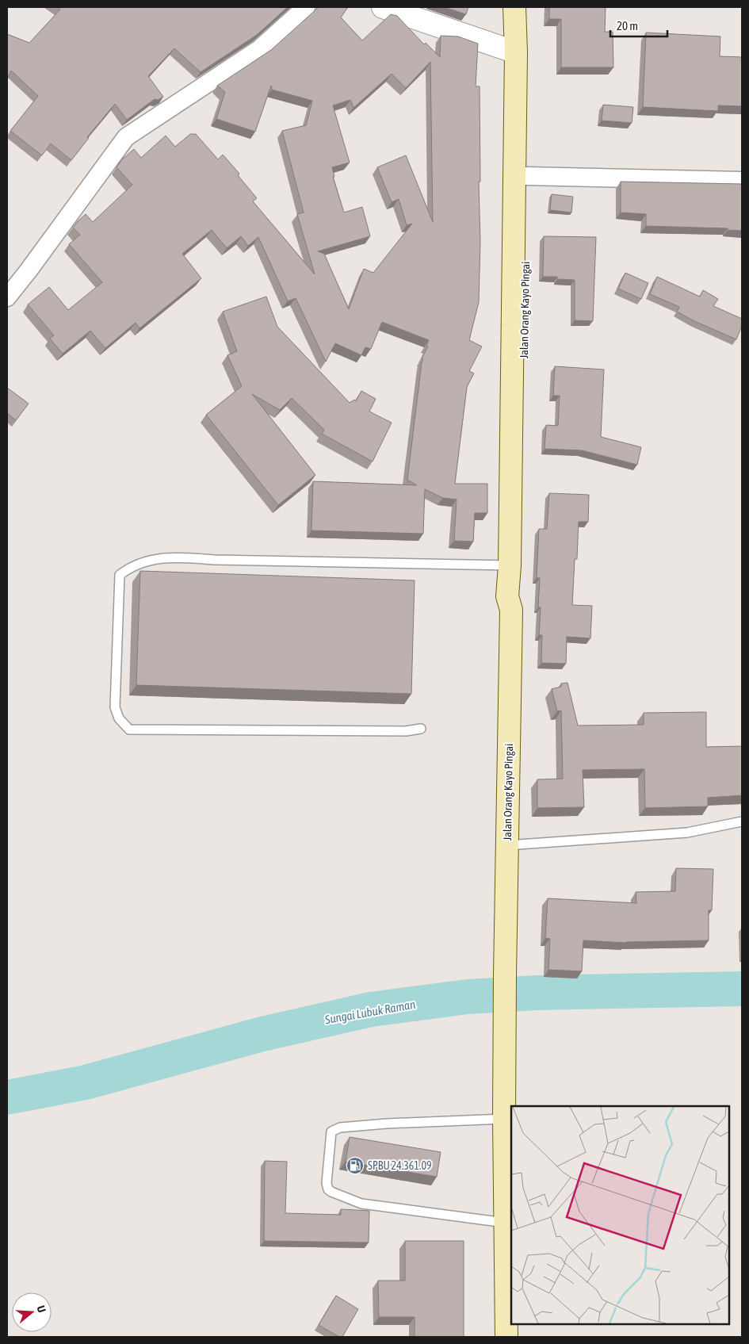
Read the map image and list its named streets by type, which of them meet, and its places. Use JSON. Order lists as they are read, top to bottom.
{
  "streets": {
    "main road": ["Jalan Orang Kayo Pingai"]
  },
  "water": ["Sungai Lubuk Raman"],
  "places": {
    "fuel station": ["SPBU 24.361.09"]
  },
  "scale_bar": "20 m",
  "north": "right"
}
